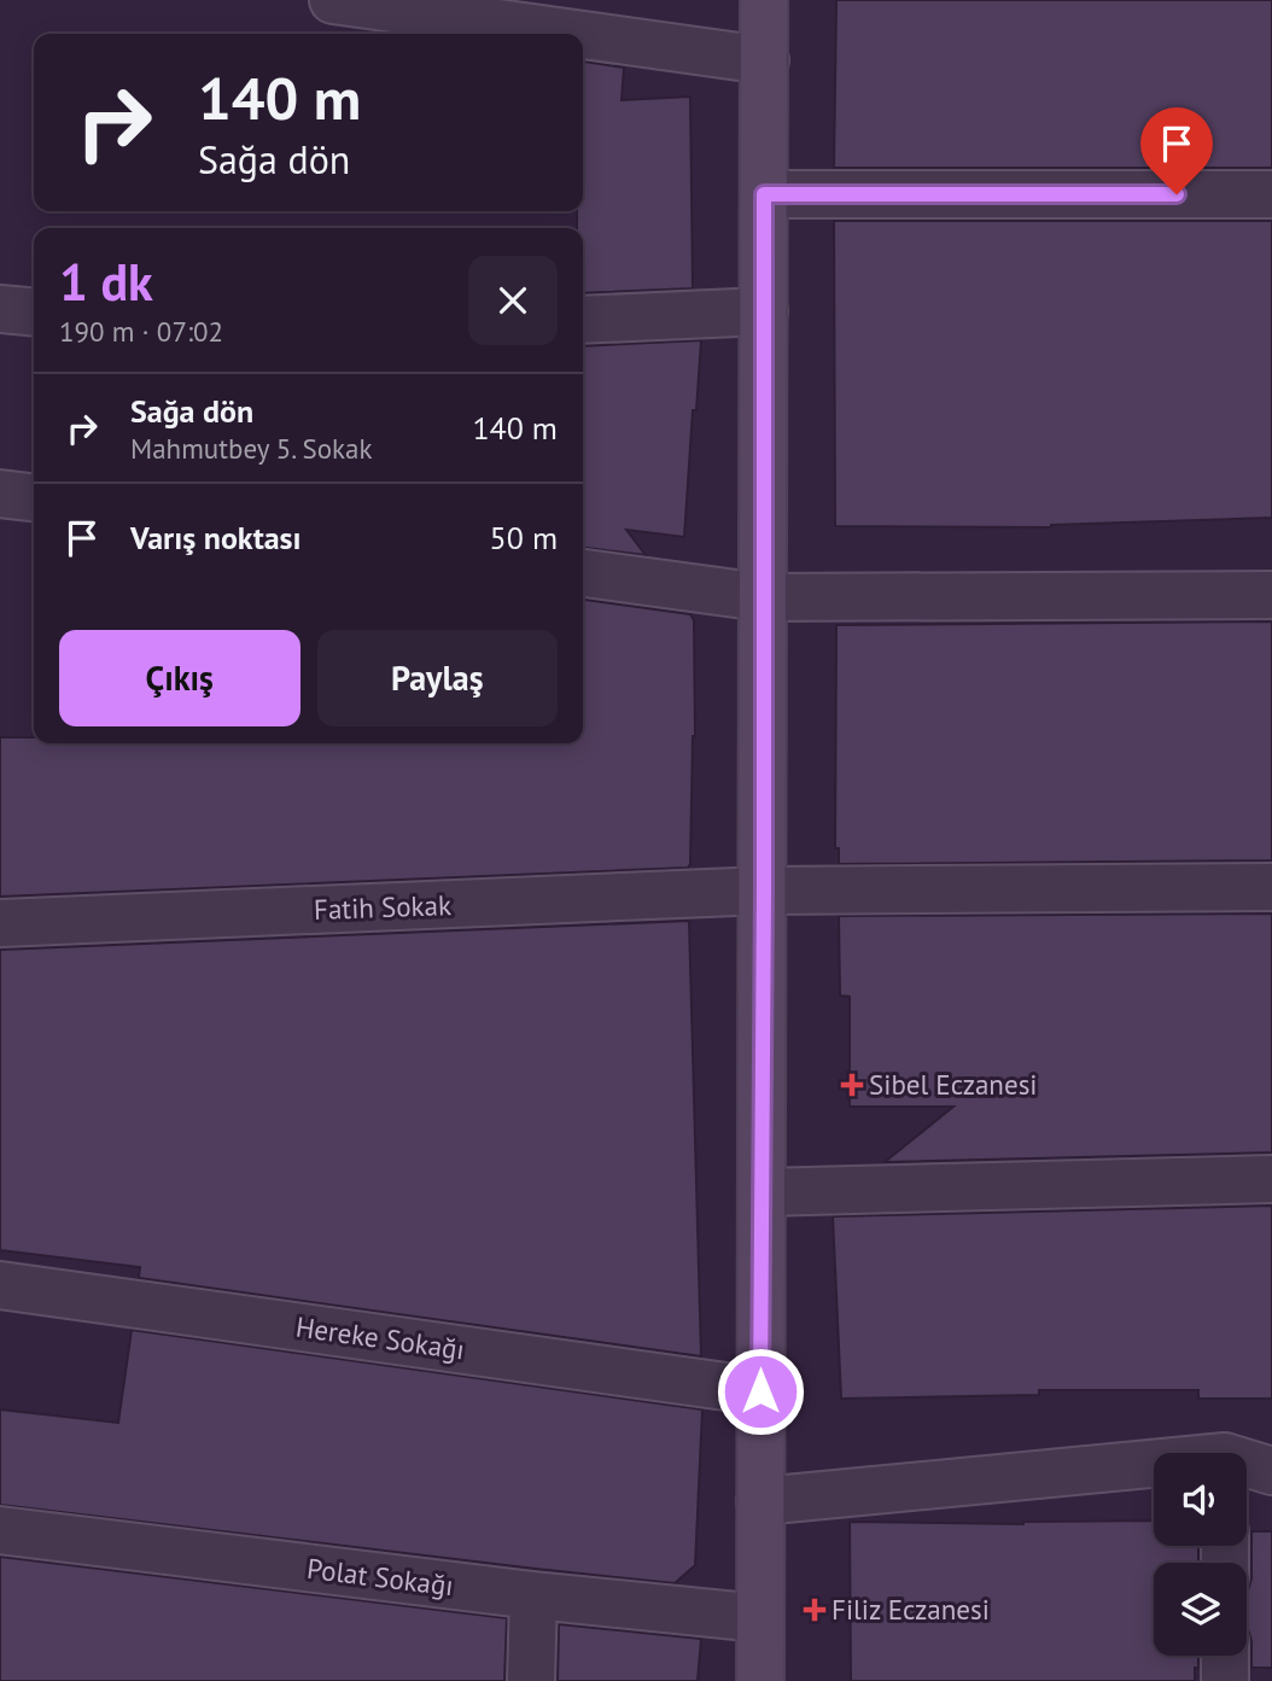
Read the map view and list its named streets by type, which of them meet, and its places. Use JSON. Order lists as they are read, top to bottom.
{
  "streets": {
    "street": ["Fatih Sokak", "Hereke Sokağı", "Polat Sokağı"]
  },
  "places": {
    "health": ["Sibel Eczanesi", "Filiz Eczanesi"]
  },
  "page": {
    "turn": ["140 m", "Sağa dön"],
    "heading": ["1 dk", "190 m · 07:02"],
    "list": [
      {
        "name": "Sağa dön",
        "note": "Mahmutbey 5. Sokak",
        "value": "140 m"
      },
      {
        "name": "Varış noktası",
        "value": "50 m"
      }
    ],
    "buttons": ["Çıkış", "Paylaş"]
  }
}
